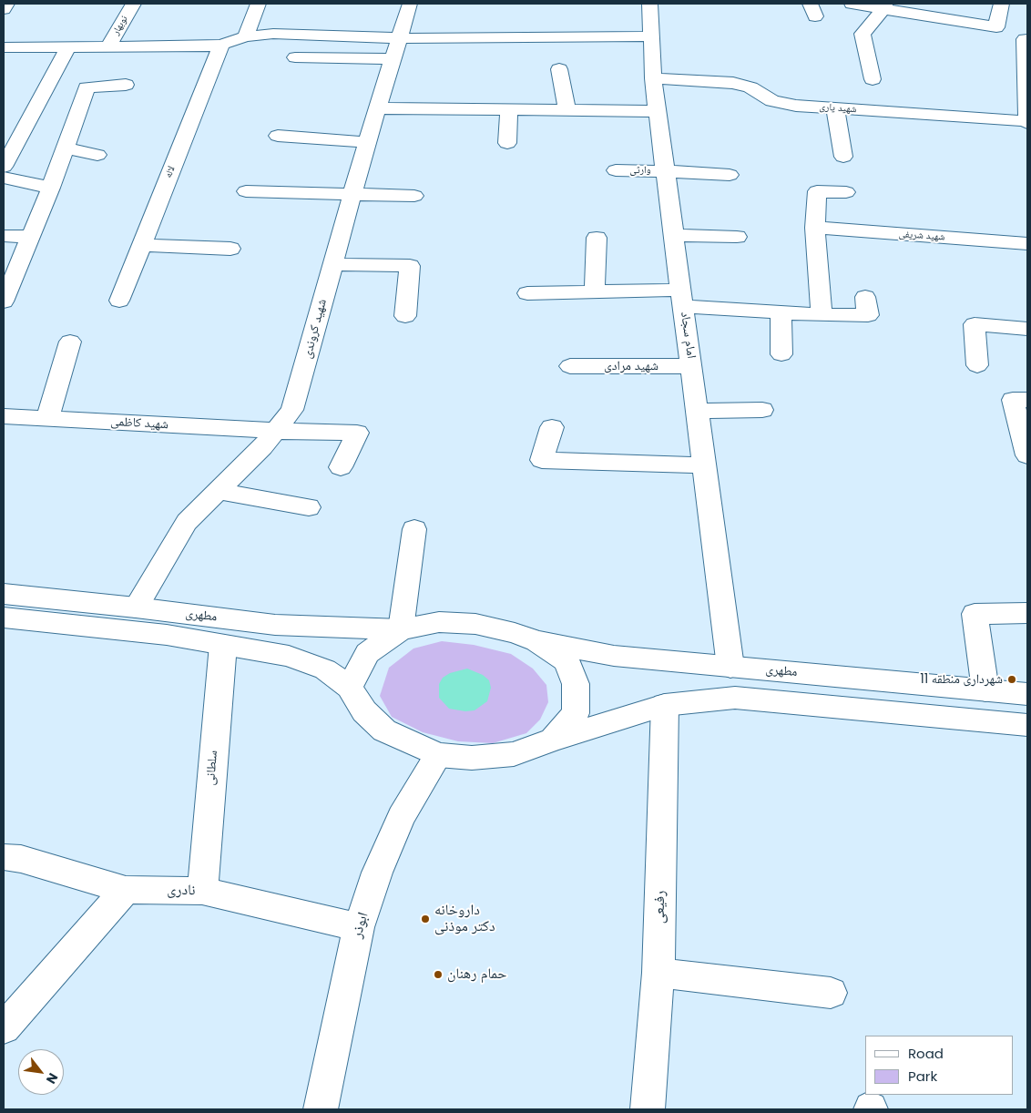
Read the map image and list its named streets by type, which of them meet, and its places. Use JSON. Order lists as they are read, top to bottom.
{
  "streets": {
    "street": [
      "نوبهار",
      "شهید یاری",
      "وارثی",
      "لاله",
      "شهید شریفی",
      "شهید کروندی",
      "امام سجاد",
      "شهید مرادی",
      "شهید کاظمی",
      "مطهری",
      "سلطانی",
      "نادری",
      "رفیعی",
      "ابوذر"
    ]
  },
  "crossings": [
    ["شهید یاری", "امام سجاد"],
    ["وارثی", "امام سجاد"],
    ["شهید کروندی", "شهید کاظمی"],
    ["شهید کروندی", "مطهری"],
    ["امام سجاد", "شهید مرادی"],
    ["امام سجاد", "مطهری"],
    ["مطهری", "سلطانی"],
    ["سلطانی", "نادری"],
    ["نادری", "ابوذر"]
  ],
  "places": ["شهرداری منطقه 11", "داروخانه دکتر موذنی", "حمام رهنان"],
  "legend": ["Road", "Park"],
  "north": "bottom right"
}
